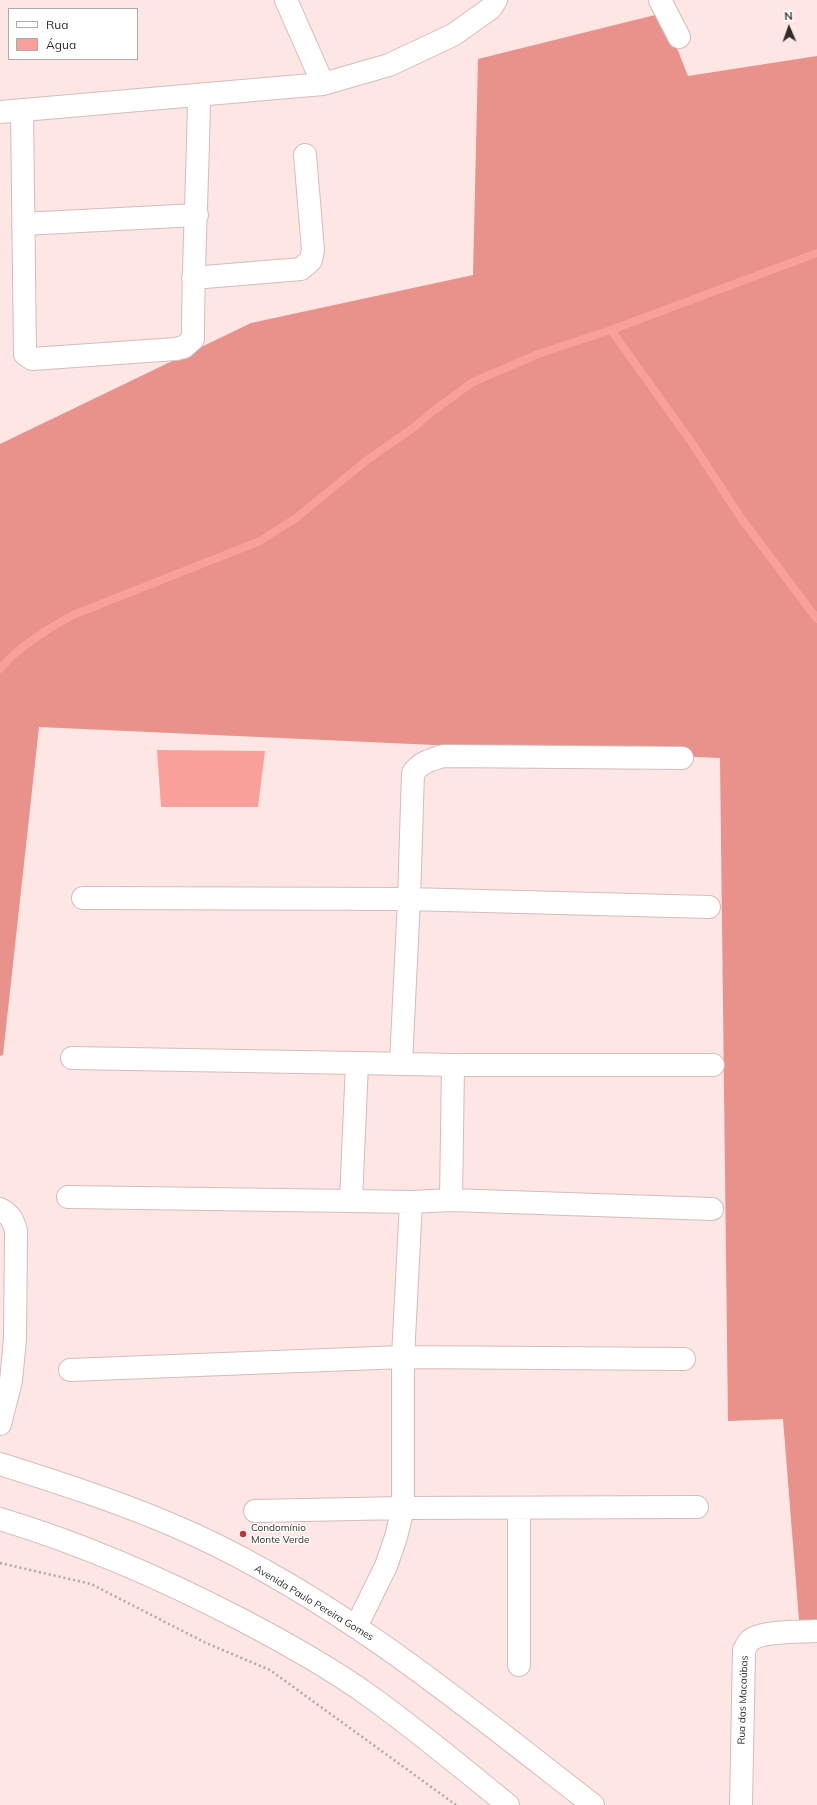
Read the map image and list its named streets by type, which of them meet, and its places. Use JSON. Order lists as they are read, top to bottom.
{
  "streets": {
    "street": ["Avenida Paulo Pereira Gomes", "Rua das Macaúbas"]
  },
  "places": ["Condomínio Monte Verde"],
  "legend": ["Rua", "Água"],
  "north": "top"
}
